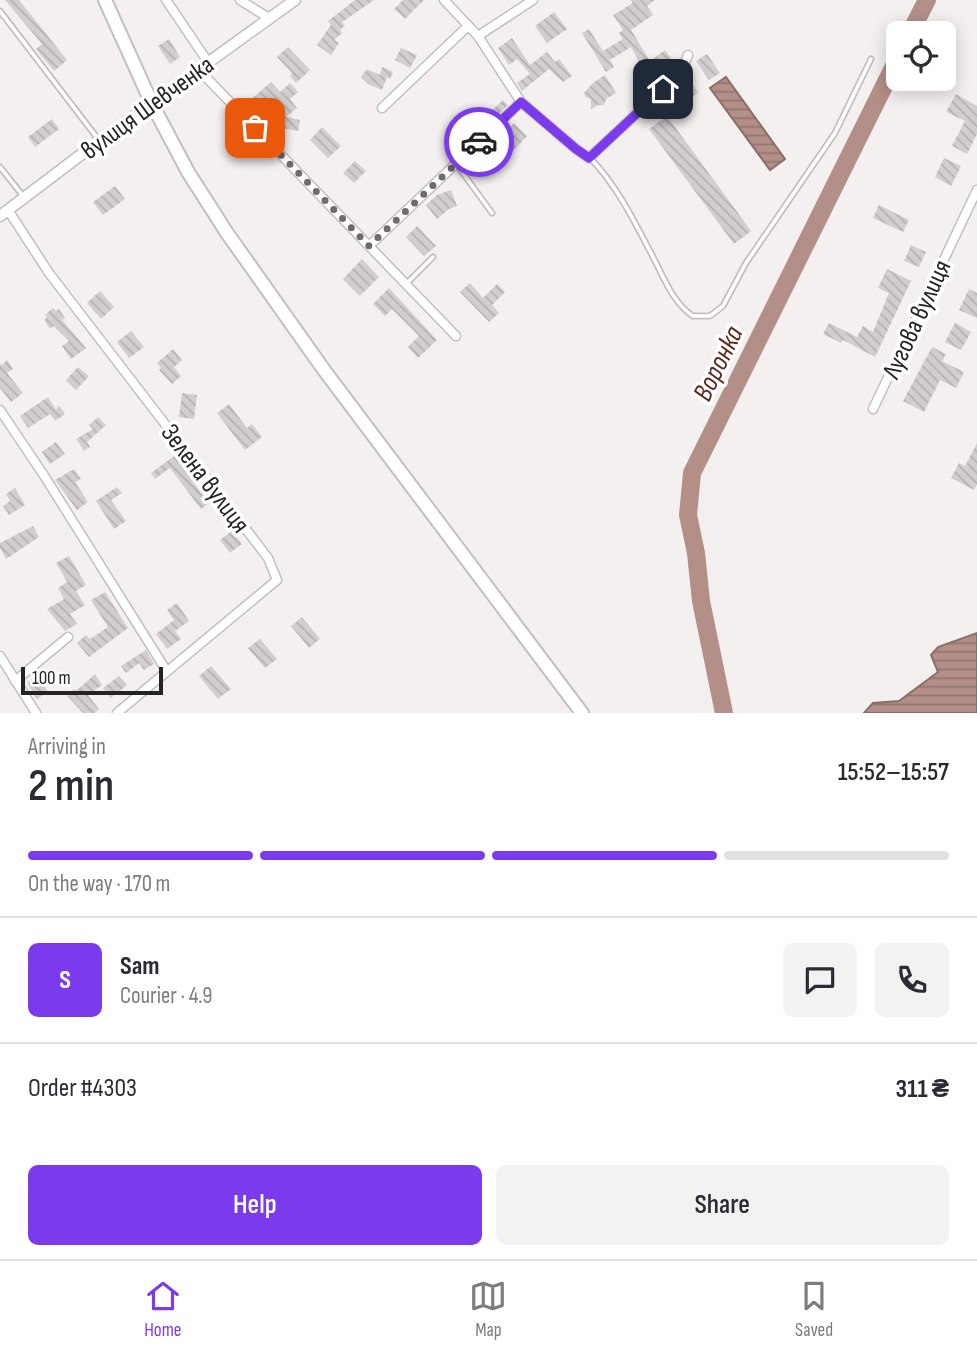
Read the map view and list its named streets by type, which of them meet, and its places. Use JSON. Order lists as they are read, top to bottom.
{
  "streets": {
    "street": ["вулиця Шевченка", "Лугова вулиця", "Зелена вулиця"]
  },
  "crossings": [
    ["вулиця Шевченка", "Зелена вулиця"]
  ],
  "water": ["Воронка"],
  "scale_bar": "100 m",
  "page": {
    "scale": "100 m",
    "heading": ["2 min", "Arriving in", "15:52–15:57"],
    "panel": [
      "Sam",
      "Courier · 4.9",
      "Order #4303",
      "311 ₴"
    ],
    "bar": "On the way · 170 m",
    "round": "S",
    "buttons": ["Help", "Share"],
    "tabs": ["Home", "Map", "Saved"]
  }
}
